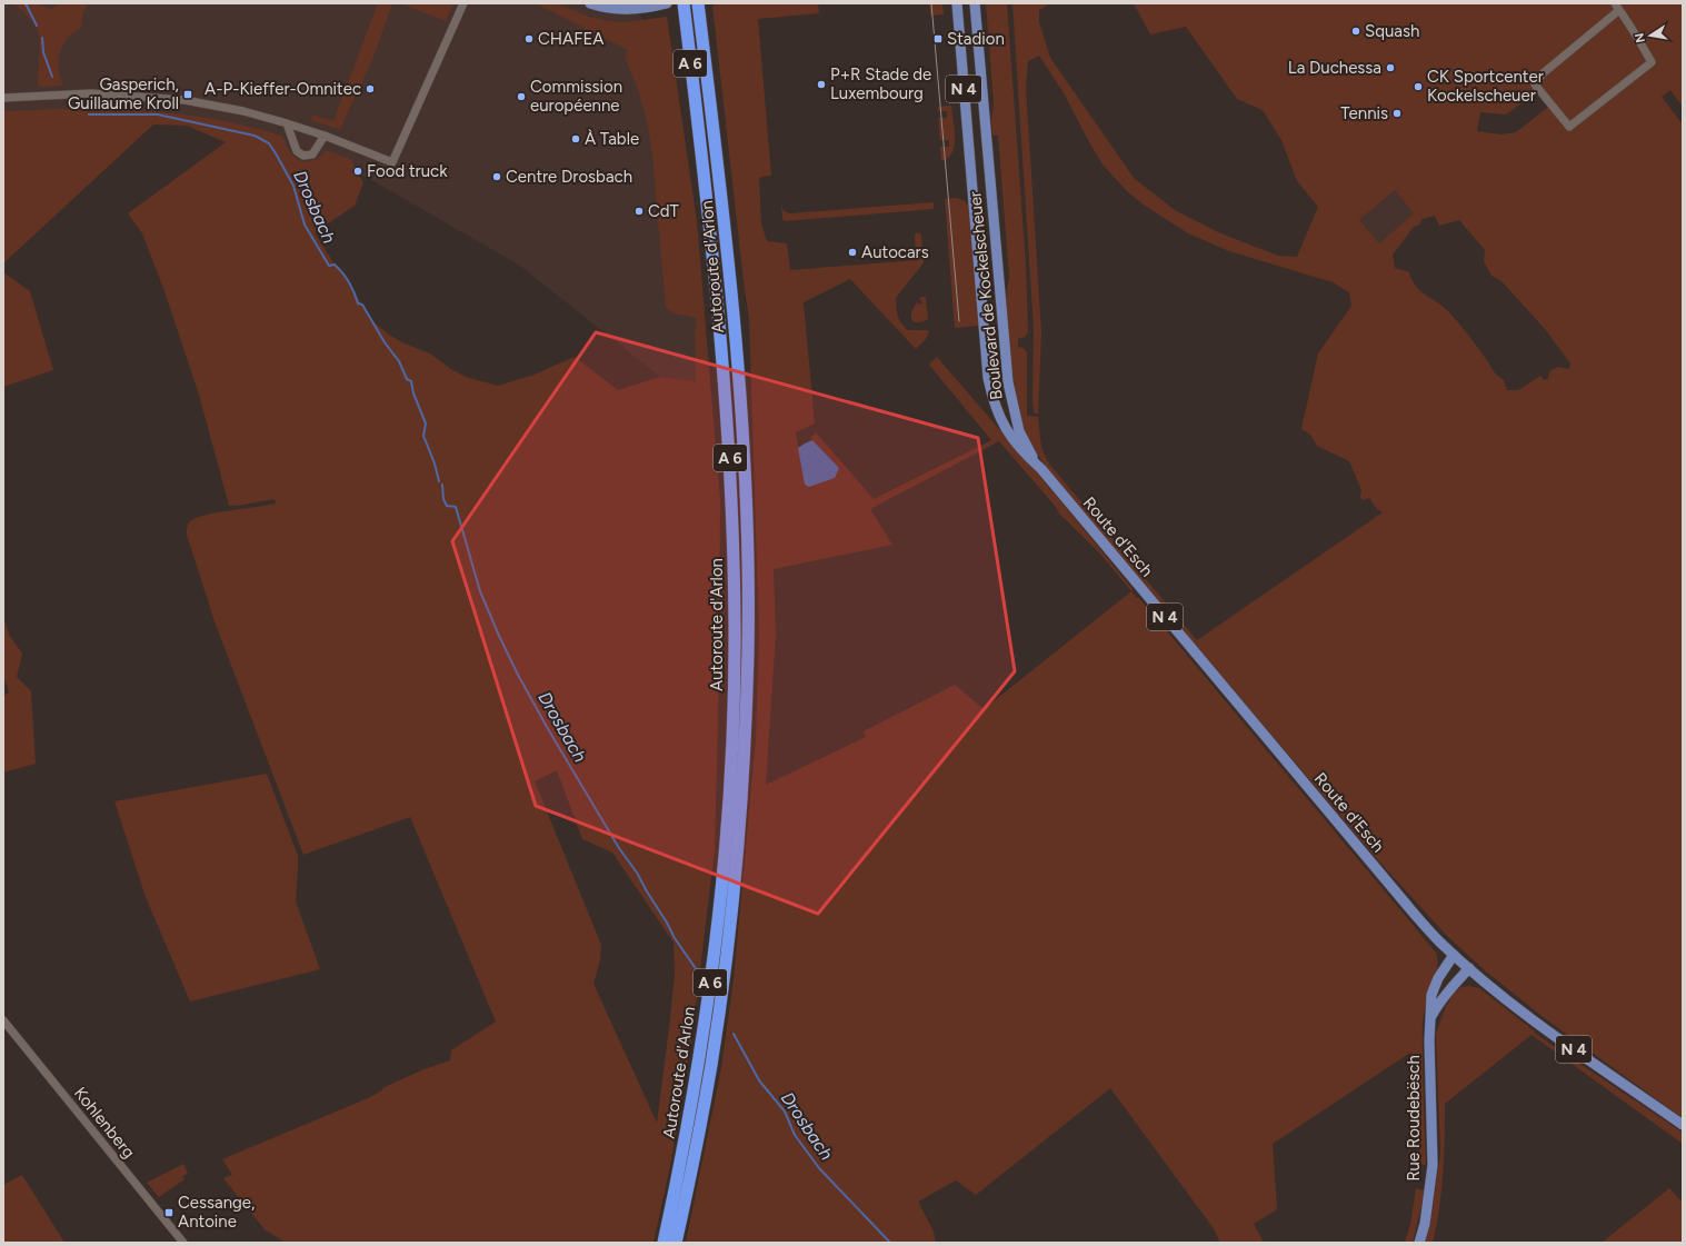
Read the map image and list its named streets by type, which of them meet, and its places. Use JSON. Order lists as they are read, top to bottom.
{
  "streets": {
    "highway": ["A 6", "Autoroute d'Arlon"],
    "main road": [
      "N 4",
      "Boulevard de Kockelscheuer",
      "Route d'Esch",
      "Rue Roudebësch"
    ],
    "street": ["Kohlenberg"]
  },
  "crossings": [
    ["Boulevard de Kockelscheuer", "Route d'Esch"],
    ["Route d'Esch", "Rue Roudebësch"]
  ],
  "water": ["Drosbach"],
  "places": {
    "other": [
      "Squash",
      "CHAFEA",
      "La Duchessa",
      "P+R Stade de Luxembourg",
      "CK Sportcenter Kockelscheuer",
      "A-P-Kieffer-Omnitec",
      "Commission européenne",
      "Tennis",
      "À Table",
      "Food truck",
      "Centre Drosbach",
      "CdT",
      "Autocars"
    ],
    "transit": ["Stadion", "Gasperich, Guillaume Kroll", "Cessange, Antoine"]
  },
  "north": "left"
}
